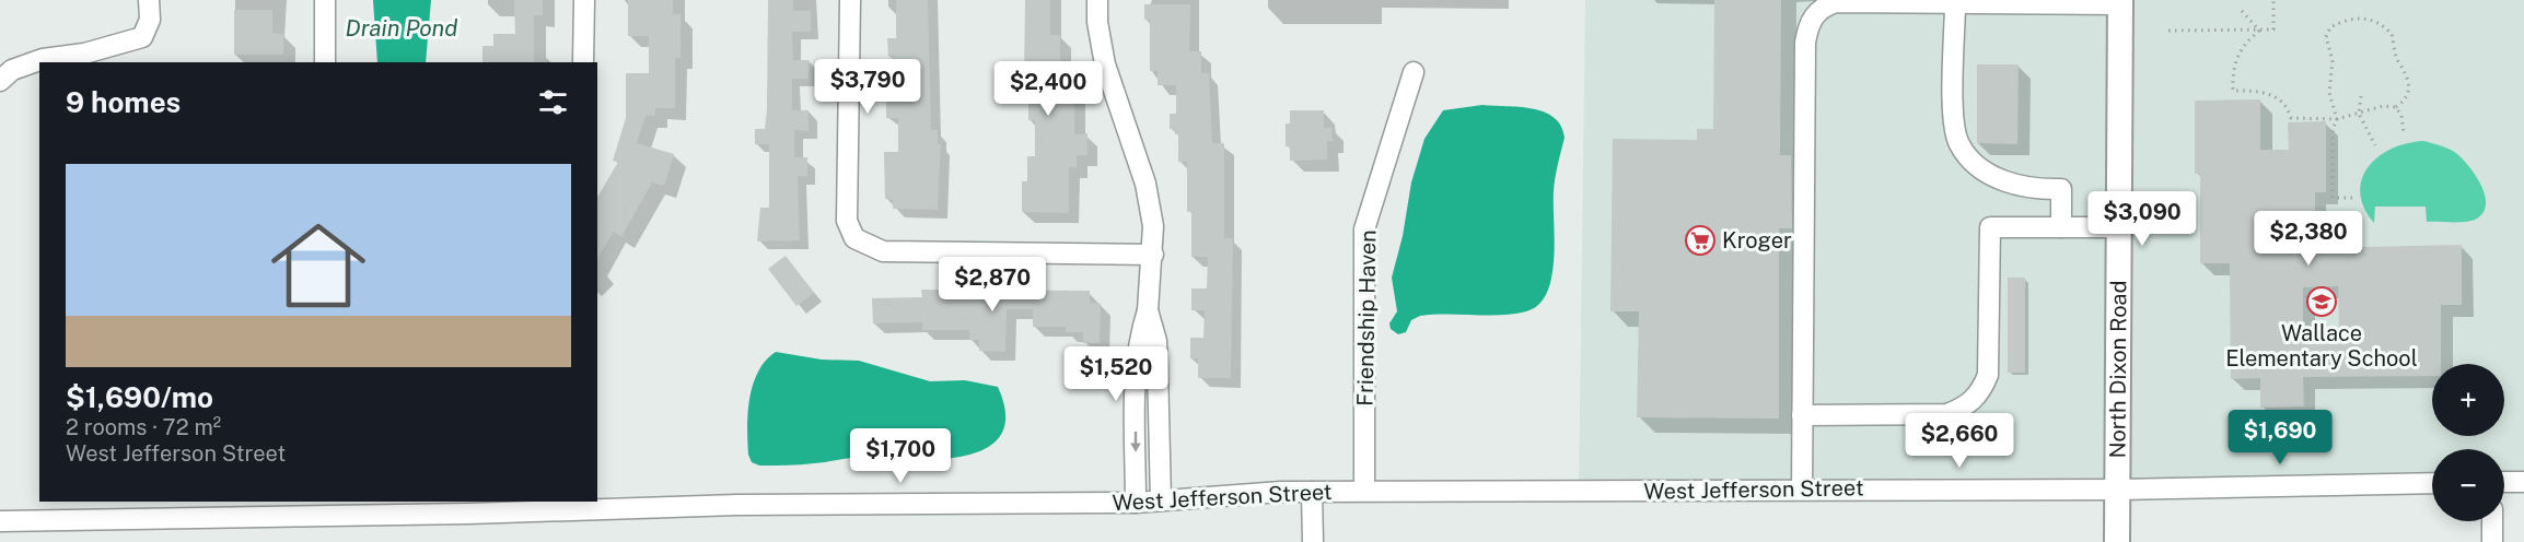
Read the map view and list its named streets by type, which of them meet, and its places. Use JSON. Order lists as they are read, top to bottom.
{
  "streets": {
    "main road": ["North Dixon Road"],
    "street": ["Friendship Haven", "West Jefferson Street"]
  },
  "crossings": [
    ["Friendship Haven", "West Jefferson Street"],
    ["North Dixon Road", "West Jefferson Street"]
  ],
  "water": ["Drain Pond"],
  "places": {
    "supermarket": ["Kroger"],
    "school or university": ["Wallace Elementary School"]
  },
  "page": {
    "price": [
      "$3,790",
      "$2,400",
      "$3,090",
      "$2,380",
      "$2,870",
      "$1,520",
      "$1,690",
      "$2,660",
      "$1,700"
    ],
    "heading": "9 homes",
    "list": [
      {
        "name": "$1,690/mo",
        "note": "2 rooms · 72 m² · West Jefferson Street"
      }
    ],
    "map_buttons": ["+", "−"]
  }
}
